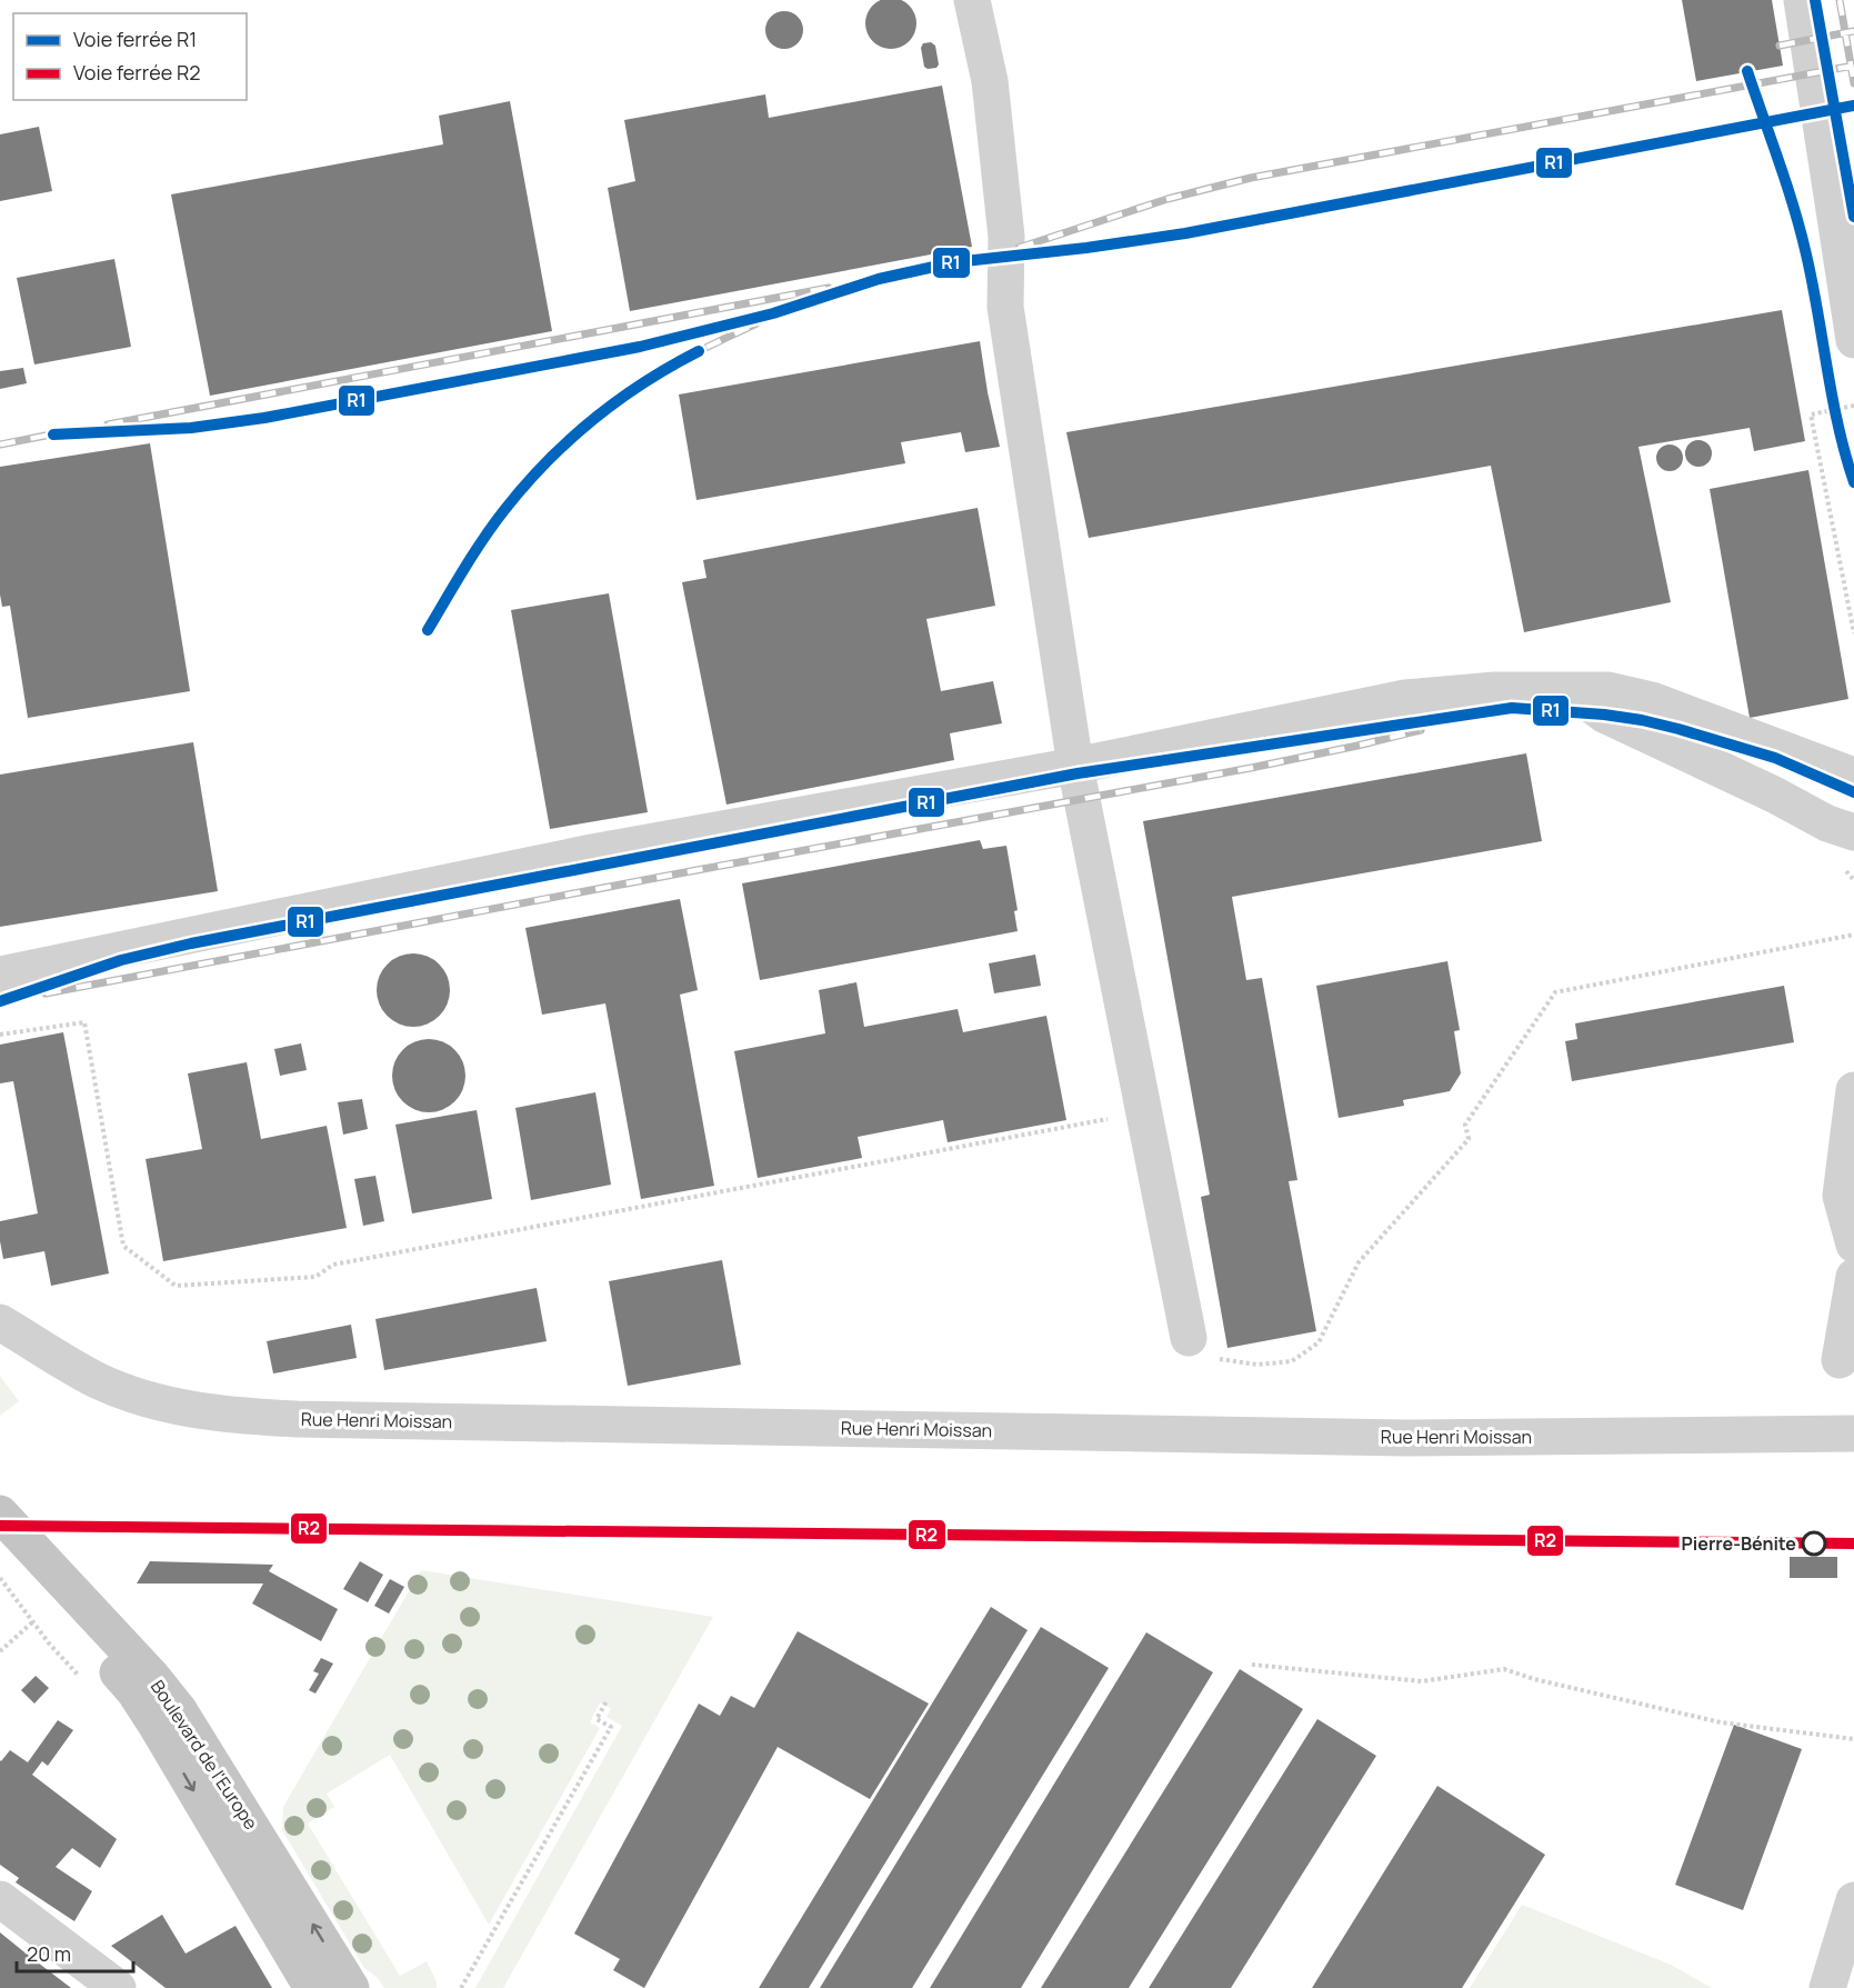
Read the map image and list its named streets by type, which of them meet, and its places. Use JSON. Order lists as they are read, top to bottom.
{
  "streets": {
    "main road": ["Boulevard de l'Europe"],
    "street": ["Rue Henri Moissan"]
  },
  "places": ["Pierre-Bénite"],
  "lines": ["rail line R1", "rail line R2"],
  "legend": ["Voie ferrée R1", "Voie ferrée R2"],
  "scale_bar": "20 m"
}
